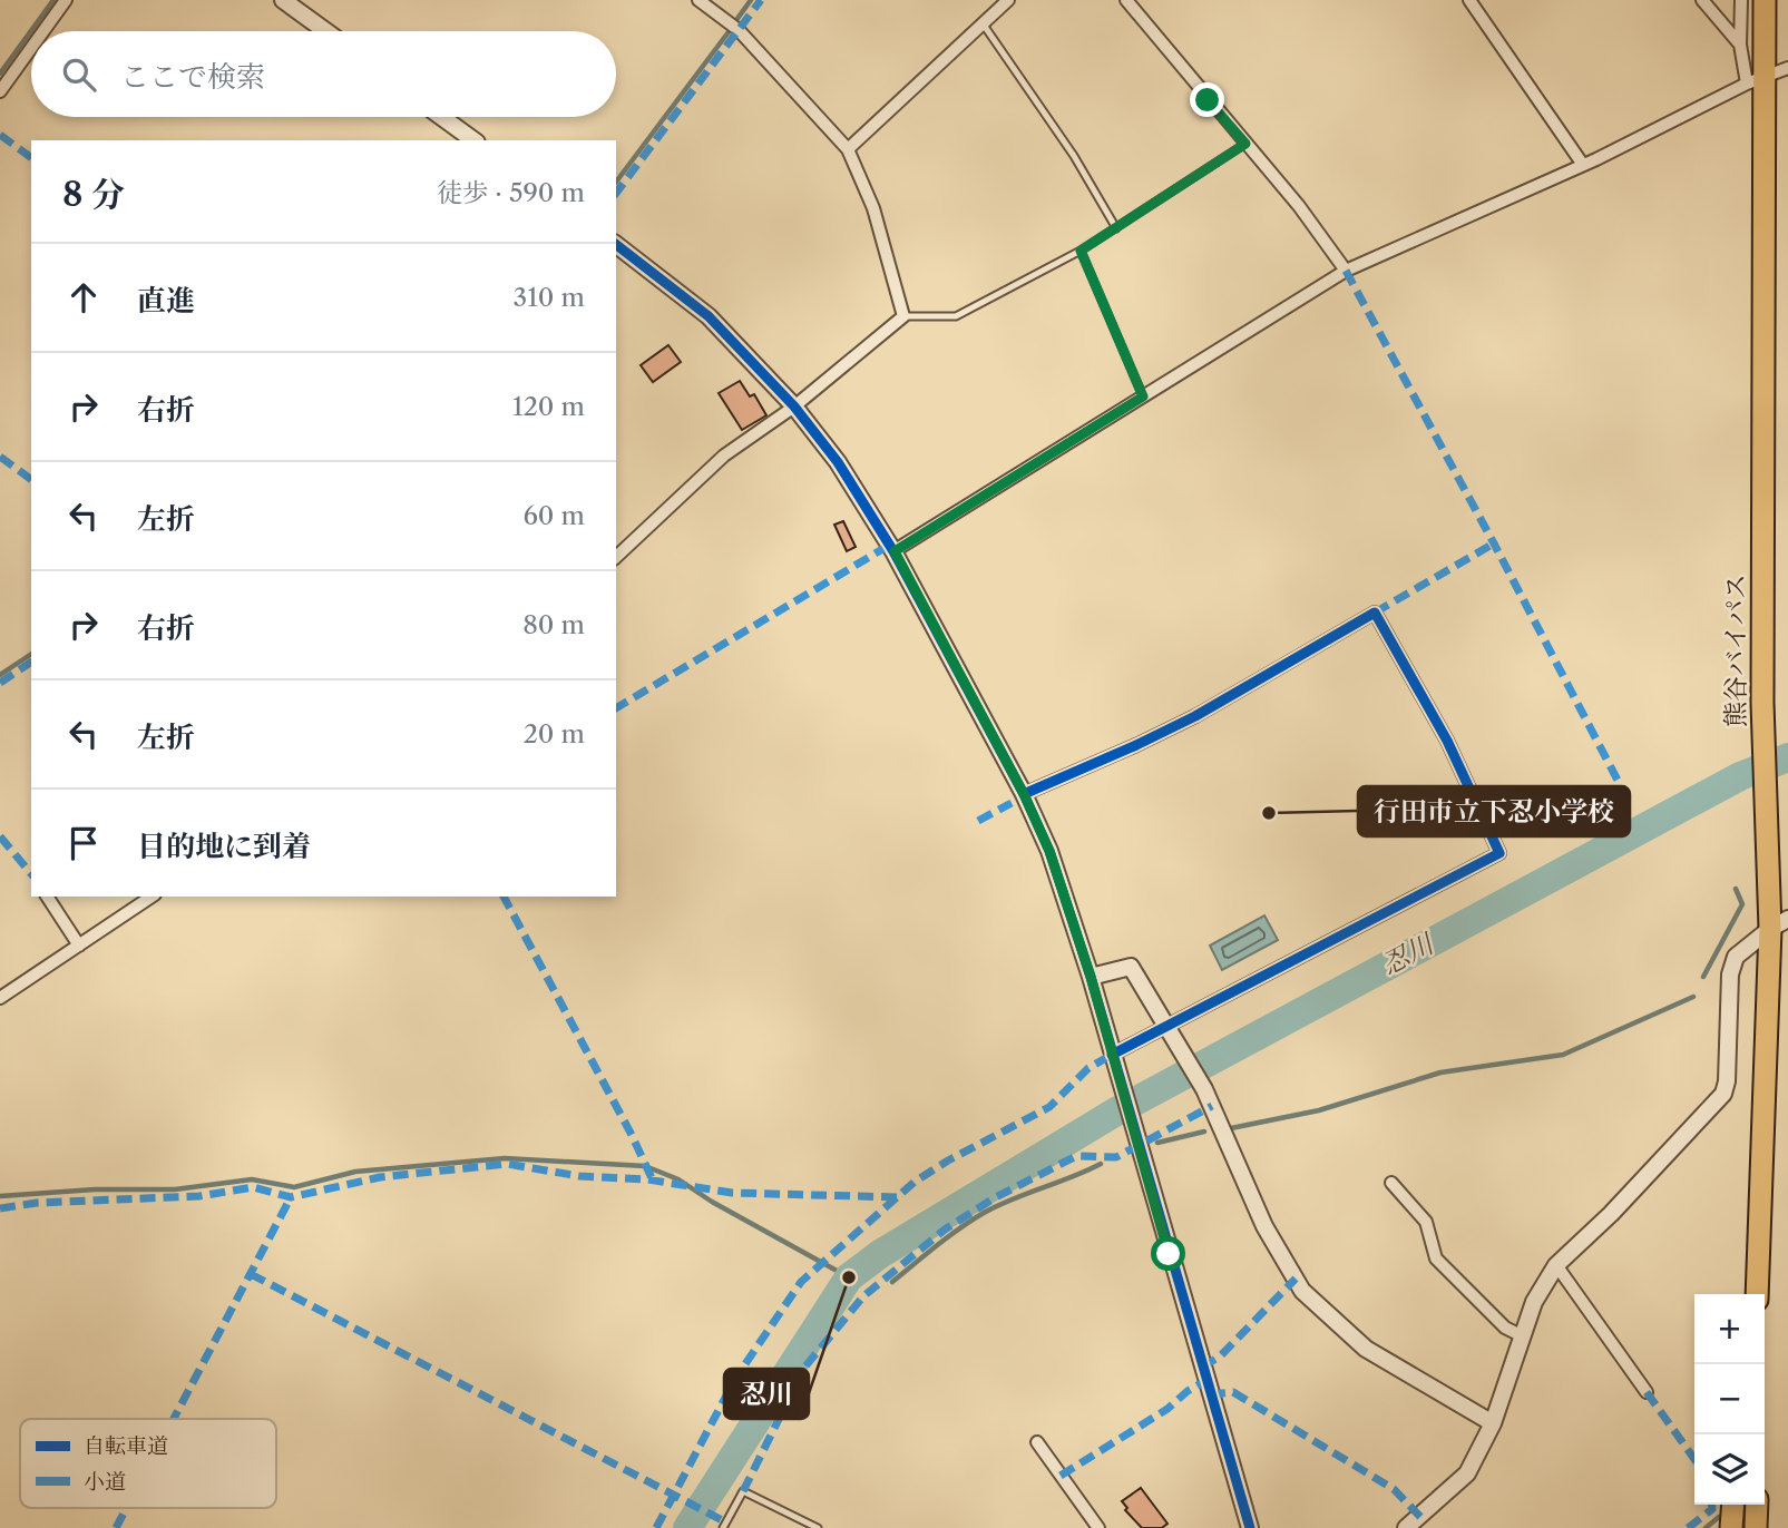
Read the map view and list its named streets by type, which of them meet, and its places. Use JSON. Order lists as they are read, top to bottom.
{
  "streets": {
    "highway": ["熊谷バイパス"]
  },
  "water": ["忍川"],
  "places": ["行田市立下忍小学校", "忍川"],
  "legend": ["自転車道", "小道"],
  "page": {
    "search": "ここで検索",
    "heading": ["8 分", "徒歩 · 590 m"],
    "list": [
      ["直進", "310 m"],
      ["右折", "120 m"],
      ["左折", "60 m"],
      ["右折", "80 m"],
      ["左折", "20 m"],
      "目的地に到着"
    ],
    "map_buttons": ["+", "−"]
  }
}
